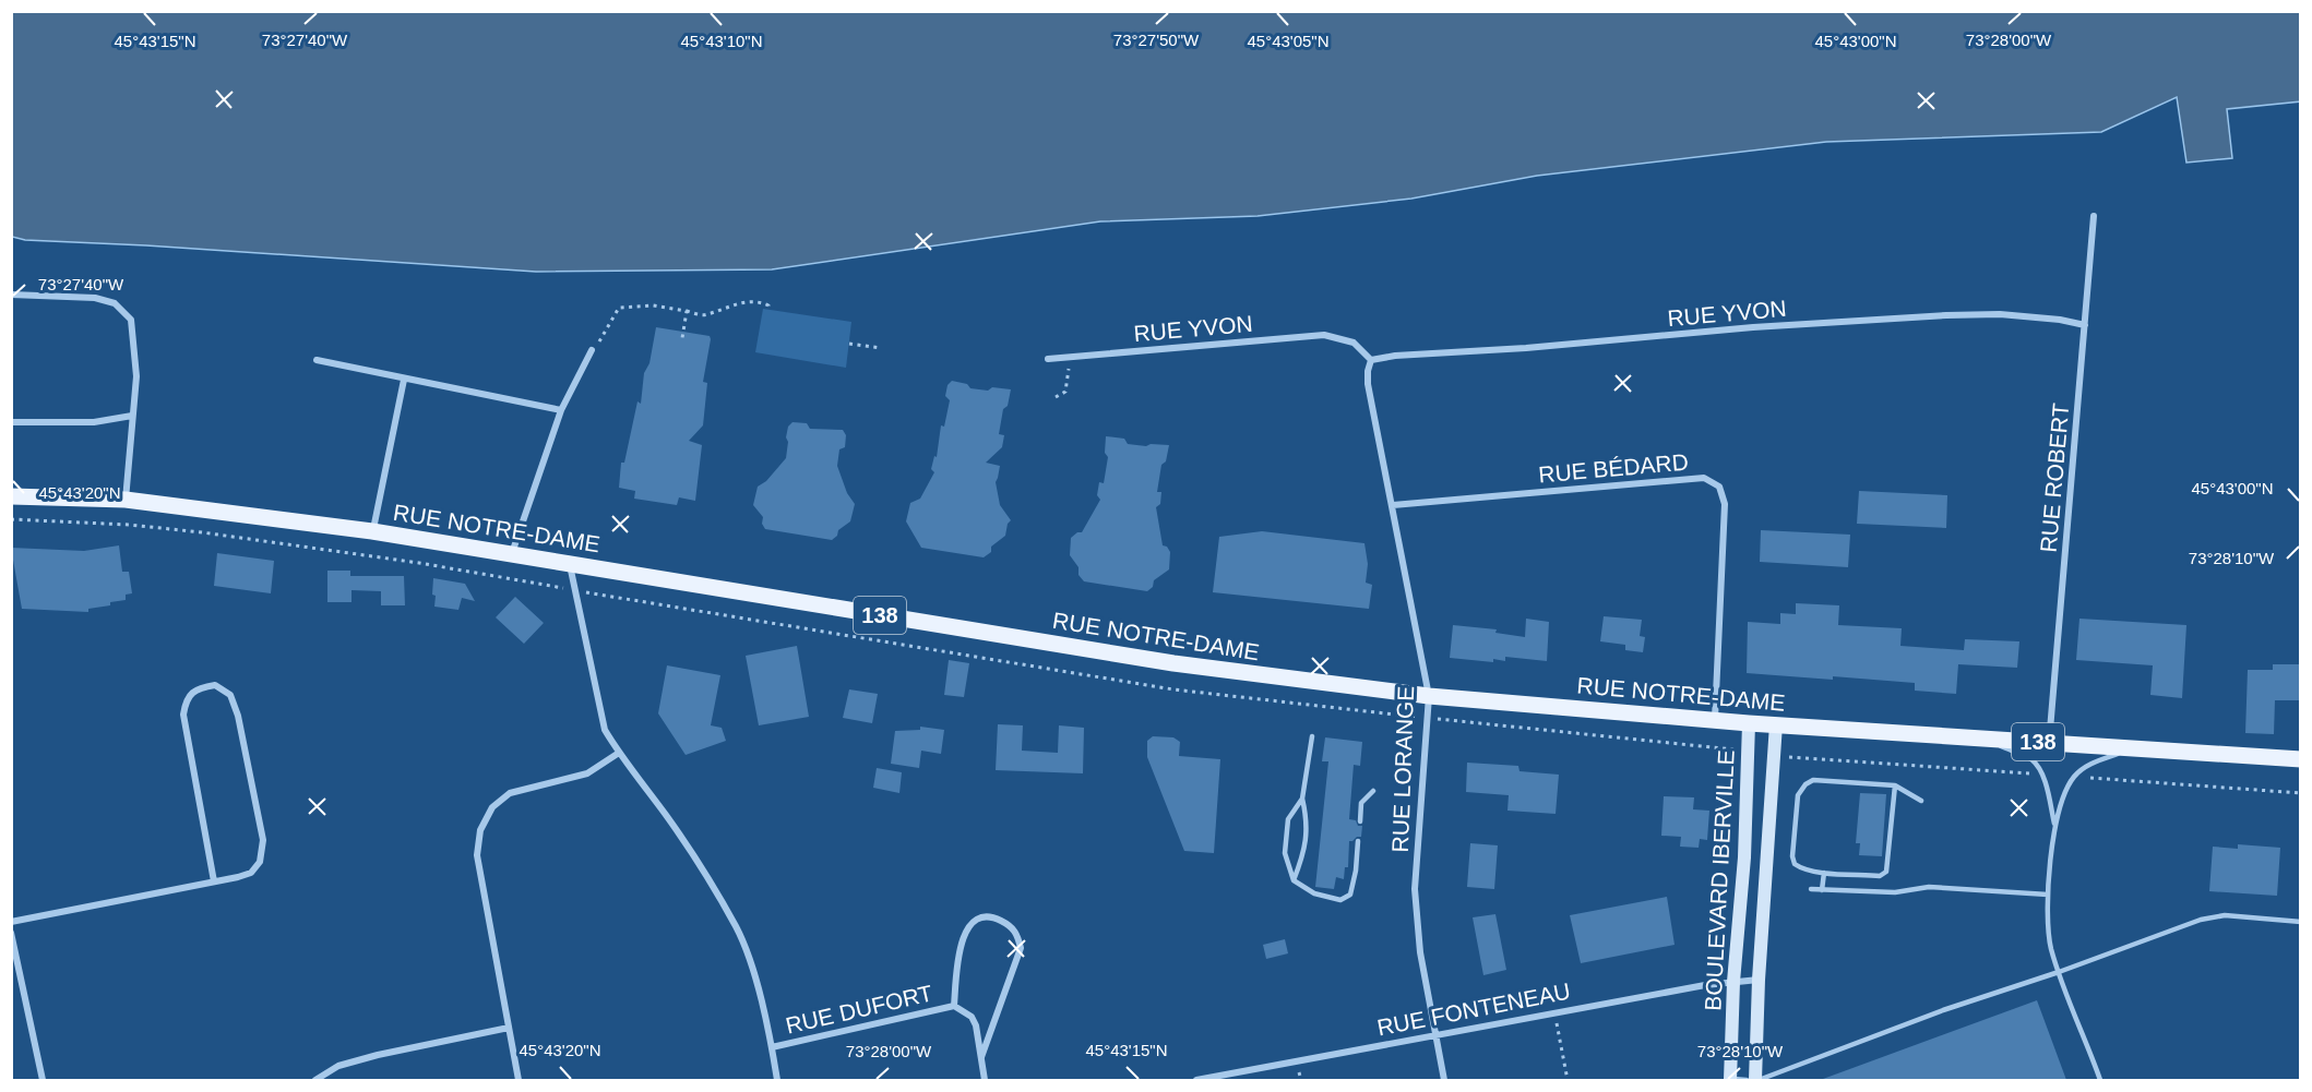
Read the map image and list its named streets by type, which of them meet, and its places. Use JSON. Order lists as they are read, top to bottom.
{
  "streets": {
    "main road": ["RUE NOTRE-DAME", "138"],
    "street": [
      "RUE YVON",
      "RUE BÉDARD",
      "RUE ROBERT",
      "RUE LORANGE",
      "BOULEVARD IBERVILLE",
      "RUE DUFORT",
      "RUE FONTENEAU"
    ]
  },
  "crossings": [
    ["RUE YVON", "RUE ROBERT"],
    ["RUE YVON", "RUE LORANGE"],
    ["RUE BÉDARD", "RUE NOTRE-DAME"],
    ["RUE BÉDARD", "RUE LORANGE"],
    ["RUE ROBERT", "RUE NOTRE-DAME"],
    ["RUE NOTRE-DAME", "RUE LORANGE"],
    ["RUE NOTRE-DAME", "BOULEVARD IBERVILLE"],
    ["RUE LORANGE", "RUE FONTENEAU"],
    ["BOULEVARD IBERVILLE", "RUE FONTENEAU"]
  ],
  "coordinates": [
    "73°27'40\"W",
    "73°27'50\"W",
    "73°28'00\"W",
    "45°43'15\"N",
    "45°43'10\"N",
    "45°43'05\"N",
    "45°43'00\"N",
    "45°43'20\"N",
    "73°28'10\"W"
  ]
}
